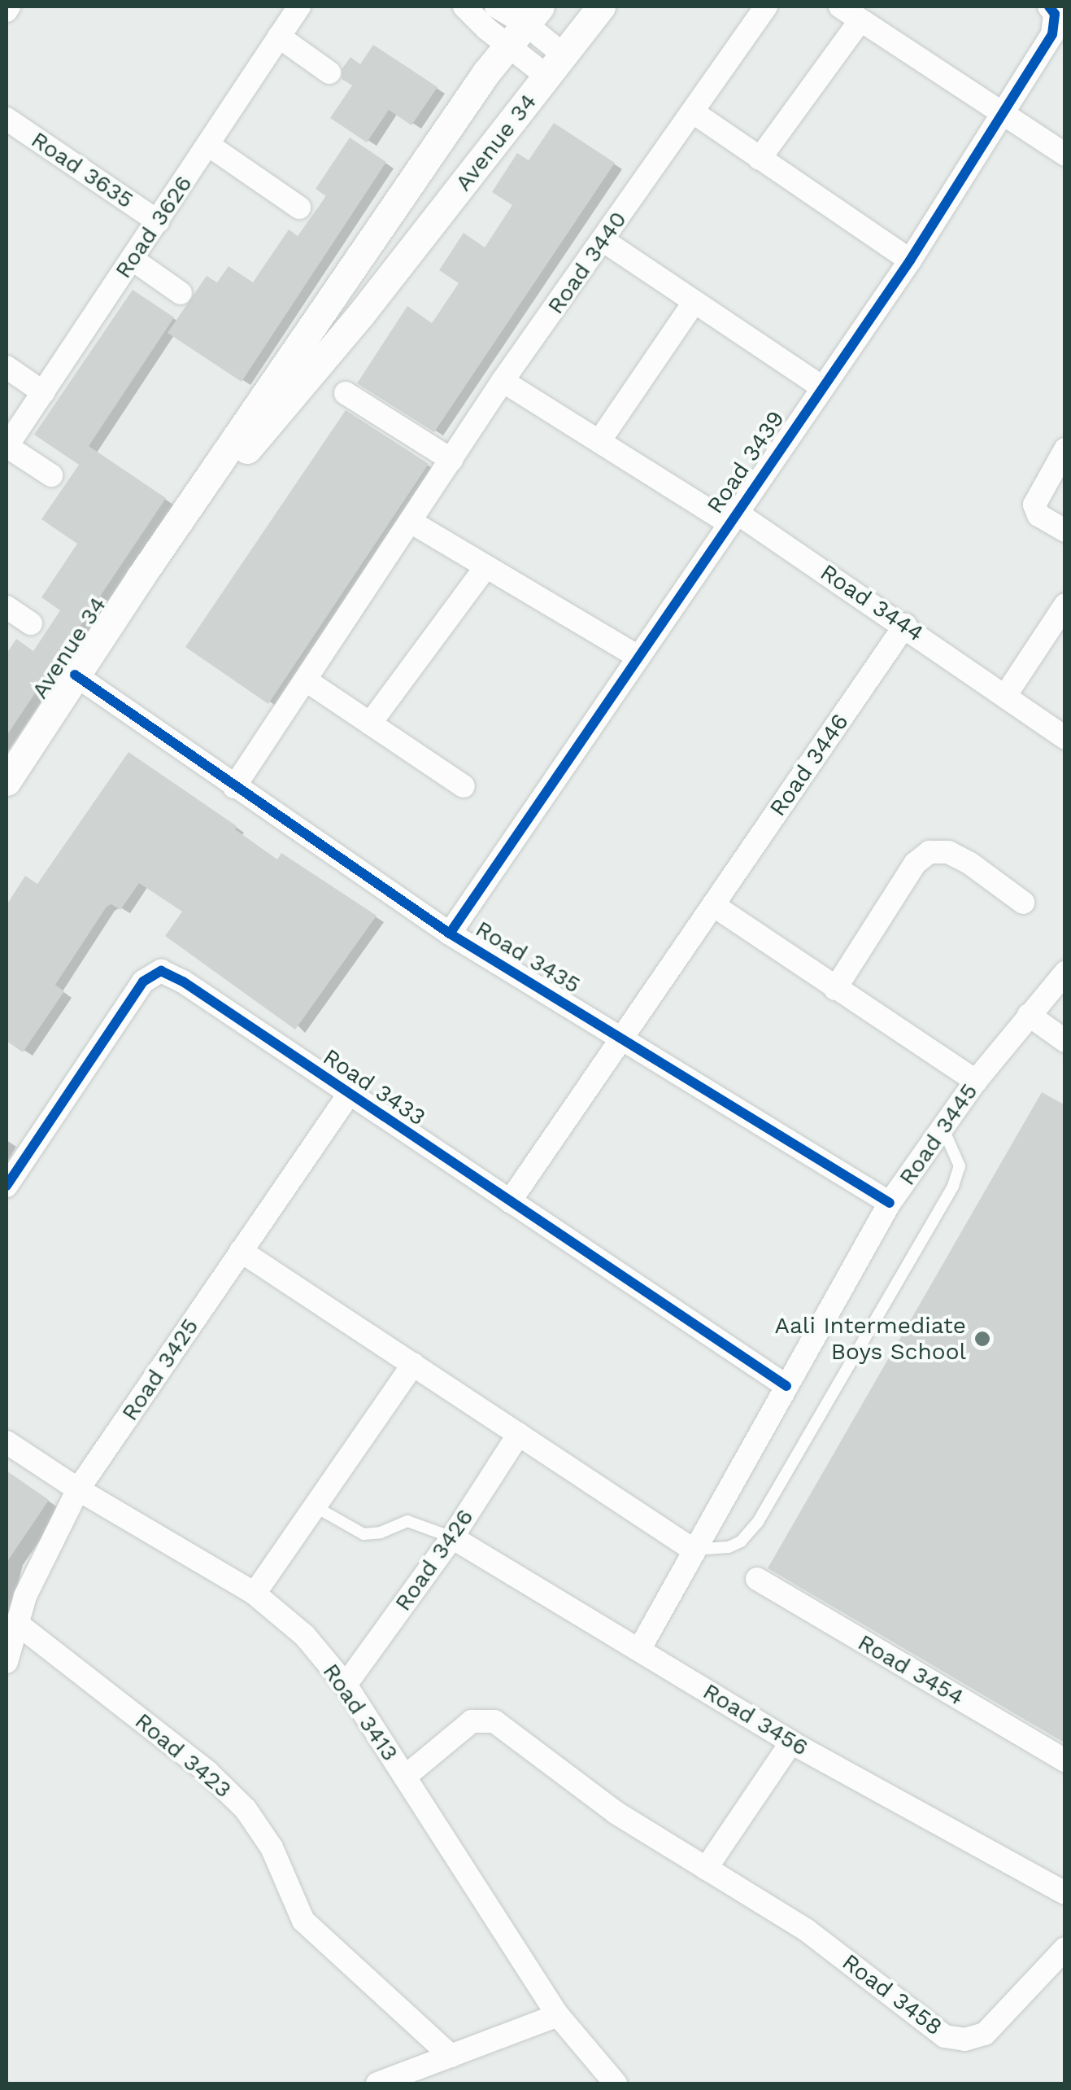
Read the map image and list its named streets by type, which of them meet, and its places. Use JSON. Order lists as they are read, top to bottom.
{
  "streets": {
    "street": [
      "Avenue 34",
      "Road 3635",
      "Road 3626",
      "Road 3440",
      "Road 3439",
      "Road 3444",
      "Road 3446",
      "Road 3435",
      "Road 3433",
      "Road 3445",
      "Road 3425",
      "Road 3426",
      "Road 3454",
      "Road 3413",
      "Road 3456",
      "Road 3423",
      "Road 3458"
    ]
  },
  "crossings": [
    ["Avenue 34", "Road 3435"],
    ["Road 3635", "Road 3626"],
    ["Road 3440", "Road 3444"],
    ["Road 3440", "Road 3435"],
    ["Road 3439", "Road 3444"],
    ["Road 3439", "Road 3435"],
    ["Road 3444", "Road 3446"],
    ["Road 3446", "Road 3435"],
    ["Road 3435", "Road 3445"],
    ["Road 3433", "Road 3445"],
    ["Road 3433", "Road 3425"],
    ["Road 3445", "Road 3456"],
    ["Road 3425", "Road 3413"],
    ["Road 3425", "Road 3423"],
    ["Road 3426", "Road 3413"],
    ["Road 3426", "Road 3456"],
    ["Road 3413", "Road 3458"]
  ],
  "places": ["Aali Intermediate Boys School"]
}
